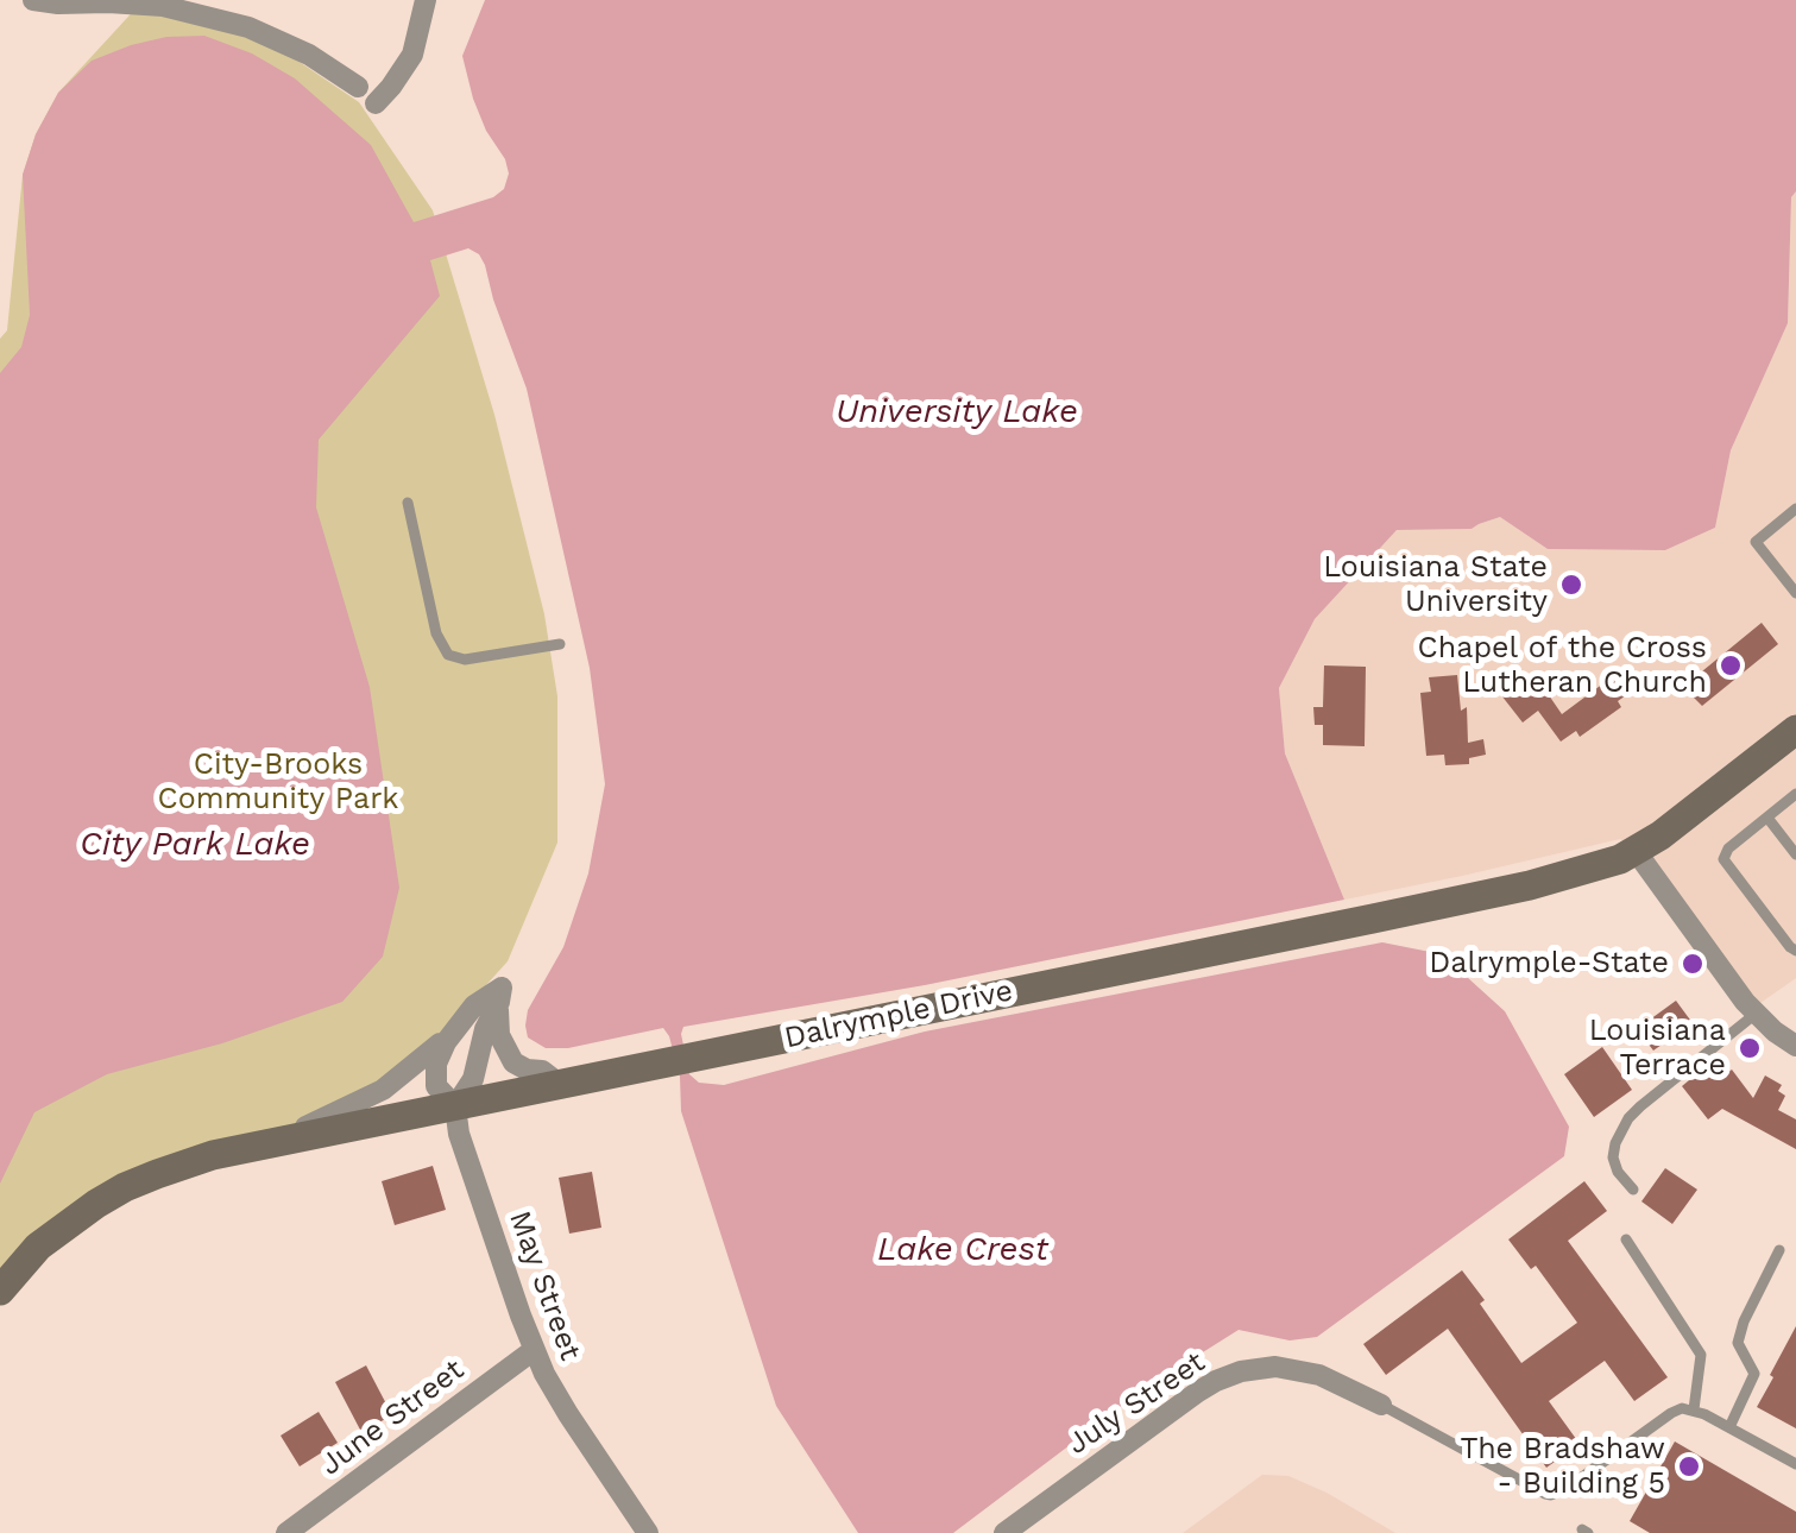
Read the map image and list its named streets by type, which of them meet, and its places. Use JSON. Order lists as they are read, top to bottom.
{
  "streets": {
    "street": [
      "Dalrymple Drive",
      "May Street",
      "July Street",
      "June Street"
    ]
  },
  "crossings": [
    ["Dalrymple Drive", "May Street"],
    ["May Street", "June Street"]
  ],
  "water": ["University Lake", "City Park Lake", "Lake Crest"],
  "parks": ["City-Brooks Community Park"],
  "places": [
    "Louisiana State University",
    "Chapel of the Cross Lutheran Church",
    "Dalrymple-State",
    "Louisiana Terrace",
    "The Bradshaw - Building 5"
  ]
}
